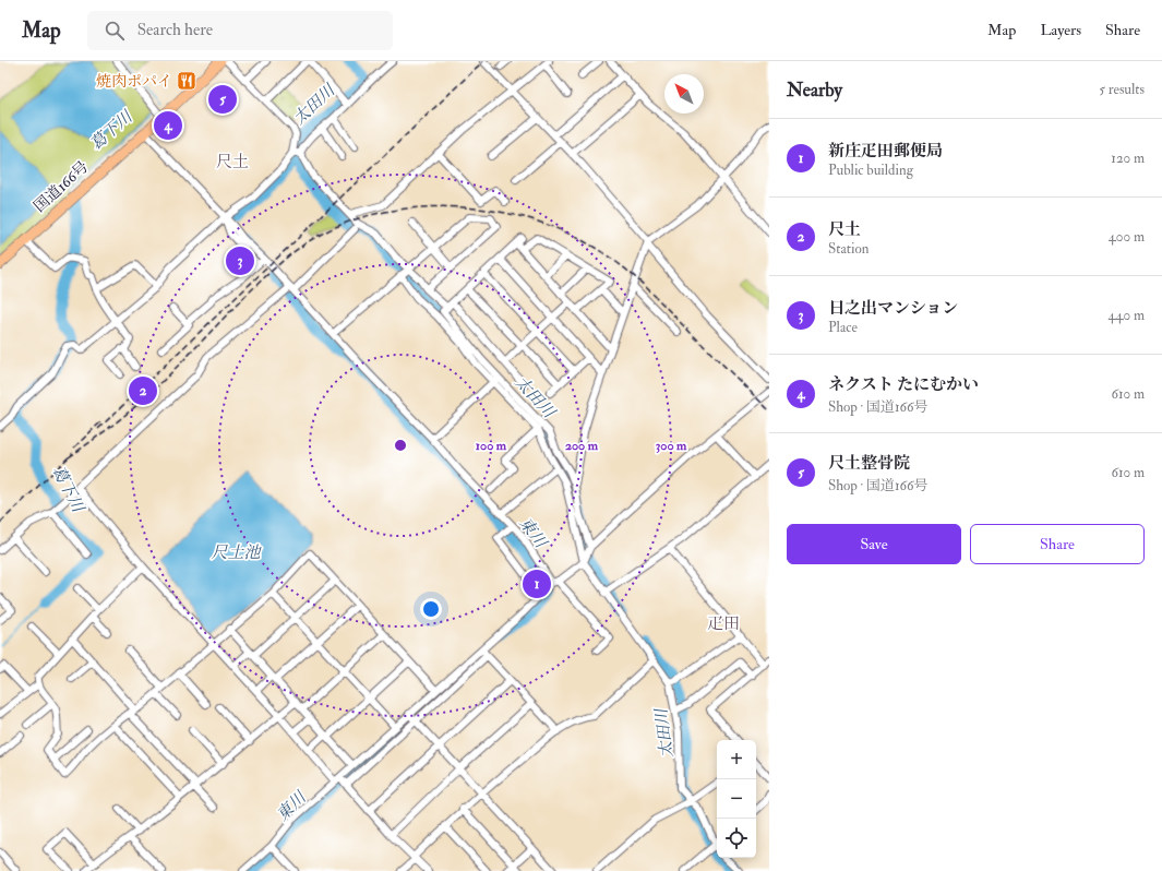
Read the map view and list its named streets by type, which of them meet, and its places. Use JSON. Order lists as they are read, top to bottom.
{
  "streets": {
    "highway": ["国道166号"]
  },
  "districts": ["尺土", "疋田"],
  "water": [
    "太田川",
    "葛下川",
    "東川",
    "尺土池"
  ],
  "places": {
    "restaurant": ["焼肉ポパイ"]
  },
  "north": "top left",
  "page": {
    "header": "Map",
    "search": "Search here",
    "nav": ["Map", "Layers", "Share"],
    "heading": ["Nearby", "5 results"],
    "pins": [
      "5",
      "4",
      "3",
      "2",
      "1"
    ],
    "list": [
      {
        "mark": "1",
        "name": "新庄疋田郵便局",
        "note": "Public building",
        "value": "120 m"
      },
      {
        "mark": "2",
        "name": "尺土",
        "note": "Station",
        "value": "400 m"
      },
      {
        "mark": "3",
        "name": "日之出マンション",
        "note": "Place",
        "value": "440 m"
      },
      {
        "mark": "4",
        "name": "ネクスト たにむかい",
        "note": "Shop · 国道166号",
        "value": "610 m"
      },
      {
        "mark": "5",
        "name": "尺土整骨院",
        "note": "Shop · 国道166号",
        "value": "610 m"
      }
    ],
    "buttons": ["Save", "Share"],
    "map_buttons": ["+", "−"]
  },
  "rings": ["100 m", "200 m", "300 m"]
}
